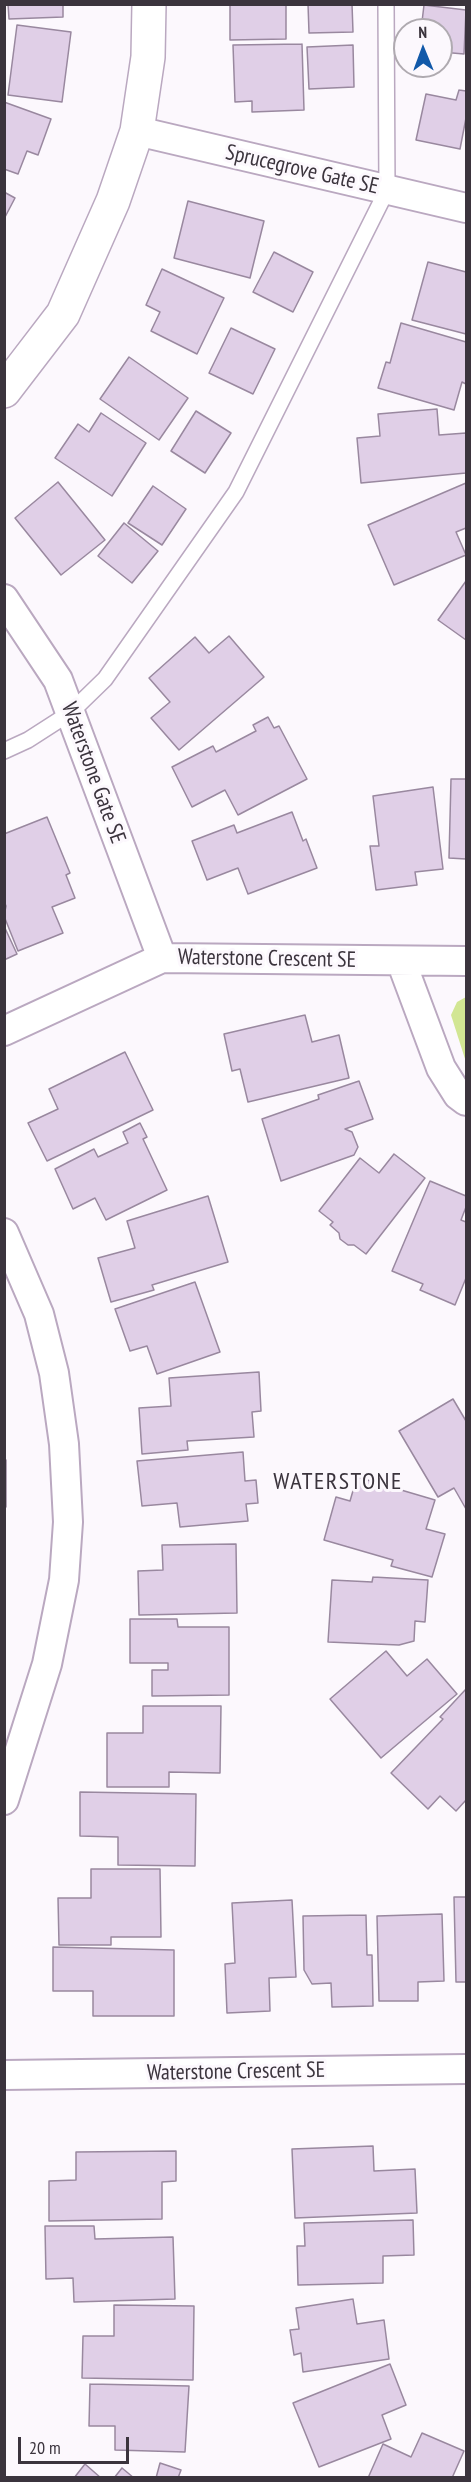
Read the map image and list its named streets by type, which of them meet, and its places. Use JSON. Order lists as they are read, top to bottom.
{
  "streets": {
    "street": ["Sprucegrove Gate SE", "Waterstone Gate SE", "Waterstone Crescent SE"]
  },
  "crossings": [
    ["Waterstone Gate SE", "Waterstone Crescent SE"]
  ],
  "districts": ["WATERSTONE"],
  "scale_bar": "20 m",
  "north": "top"
}
